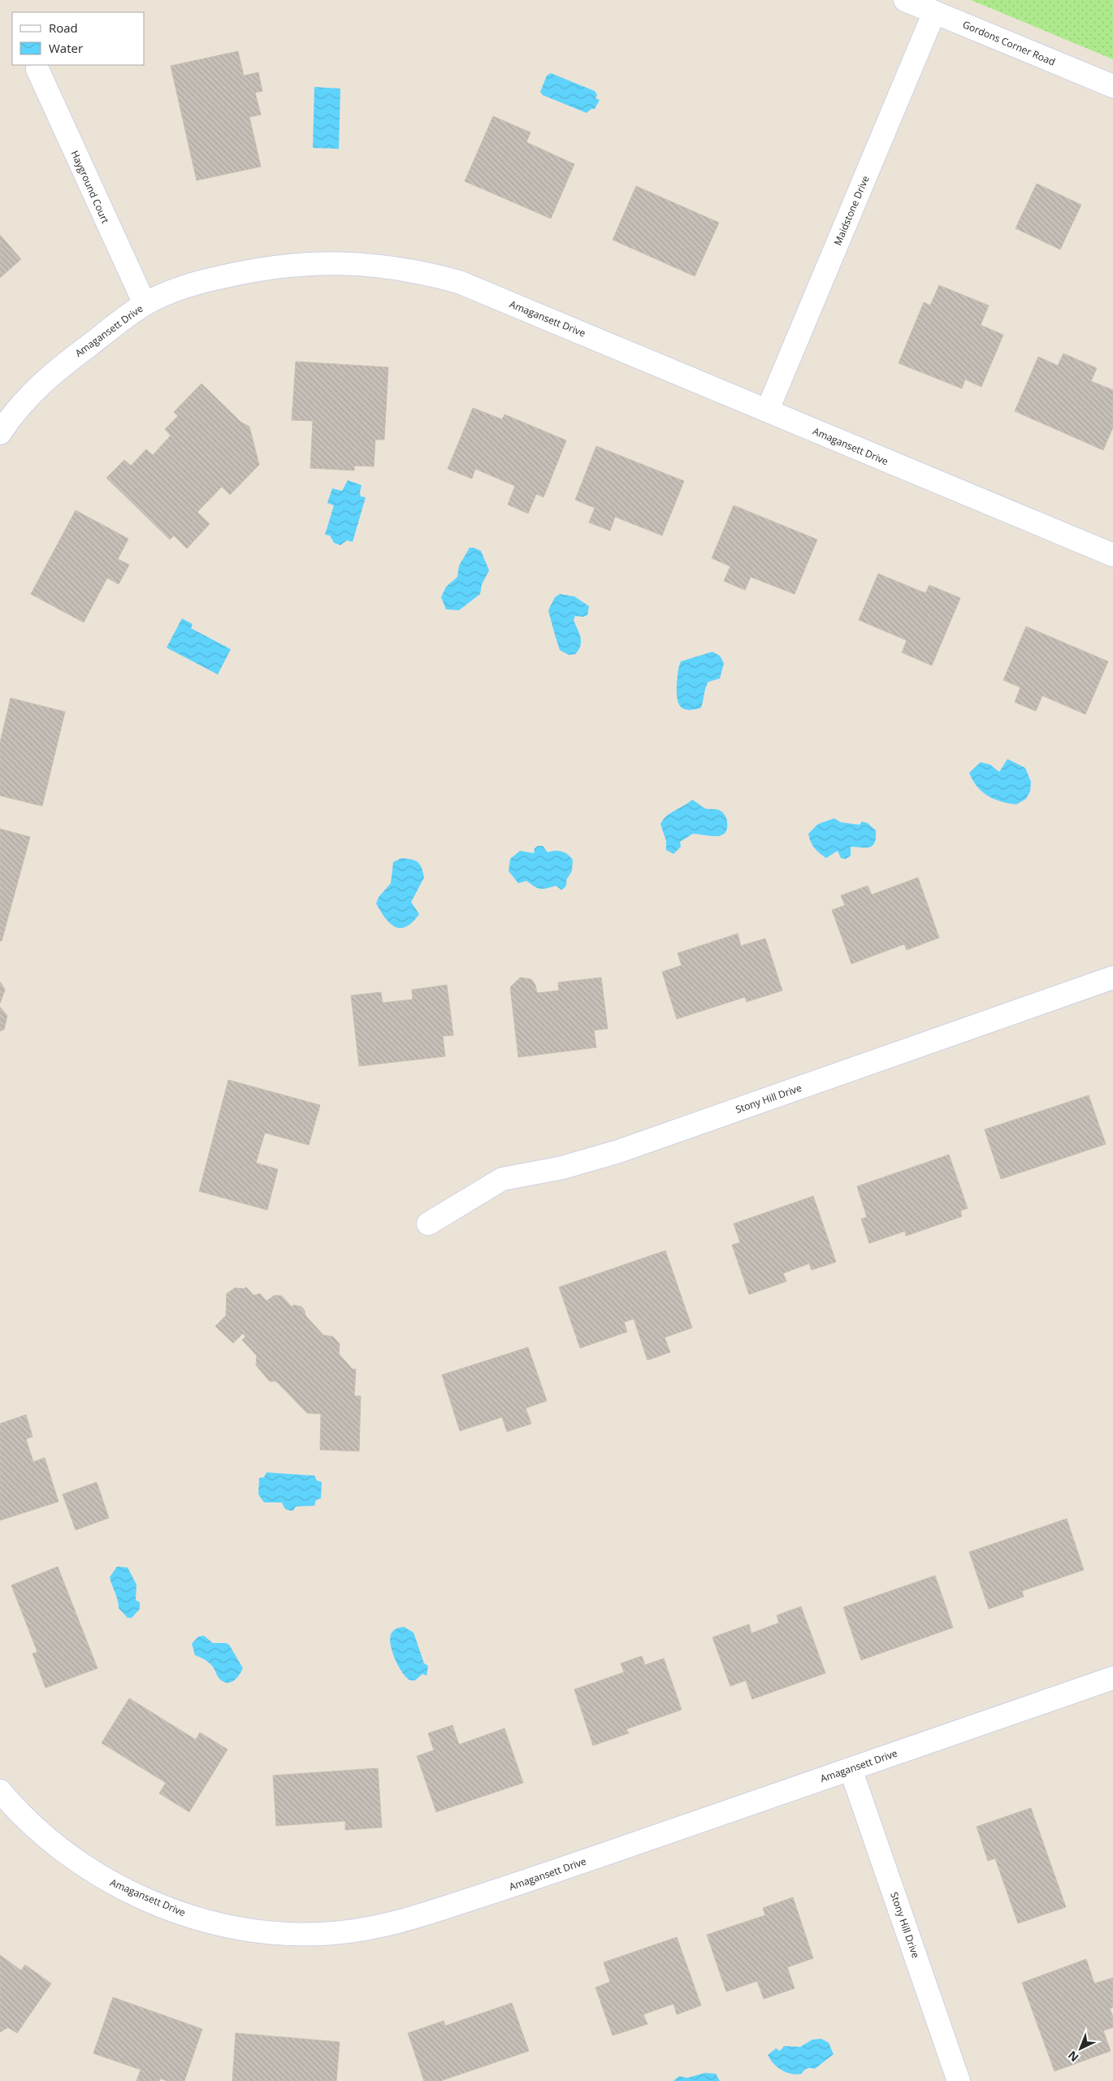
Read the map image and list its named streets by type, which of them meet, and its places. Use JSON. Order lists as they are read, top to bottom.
{
  "streets": {
    "street": [
      "Gordons Corner Road",
      "Hayground Court",
      "Maidstone Drive",
      "Amagansett Drive",
      "Stony Hill Drive"
    ]
  },
  "crossings": [
    ["Gordons Corner Road", "Maidstone Drive"],
    ["Hayground Court", "Amagansett Drive"],
    ["Maidstone Drive", "Amagansett Drive"],
    ["Amagansett Drive", "Stony Hill Drive"]
  ],
  "legend": ["Road", "Water"],
  "north": "bottom left"
}
